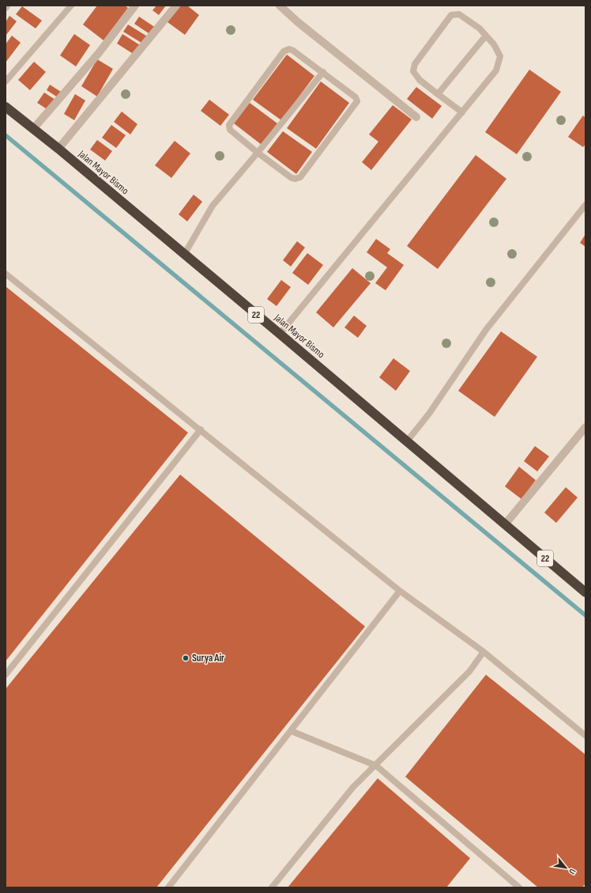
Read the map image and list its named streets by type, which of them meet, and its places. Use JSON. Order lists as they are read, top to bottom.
{
  "streets": {
    "highway": ["Jalan Mayor Bismo", "22"]
  },
  "crossings": [
    ["Jalan Mayor Bismo", "22"]
  ],
  "places": ["Surya Air"],
  "north": "bottom right"
}
